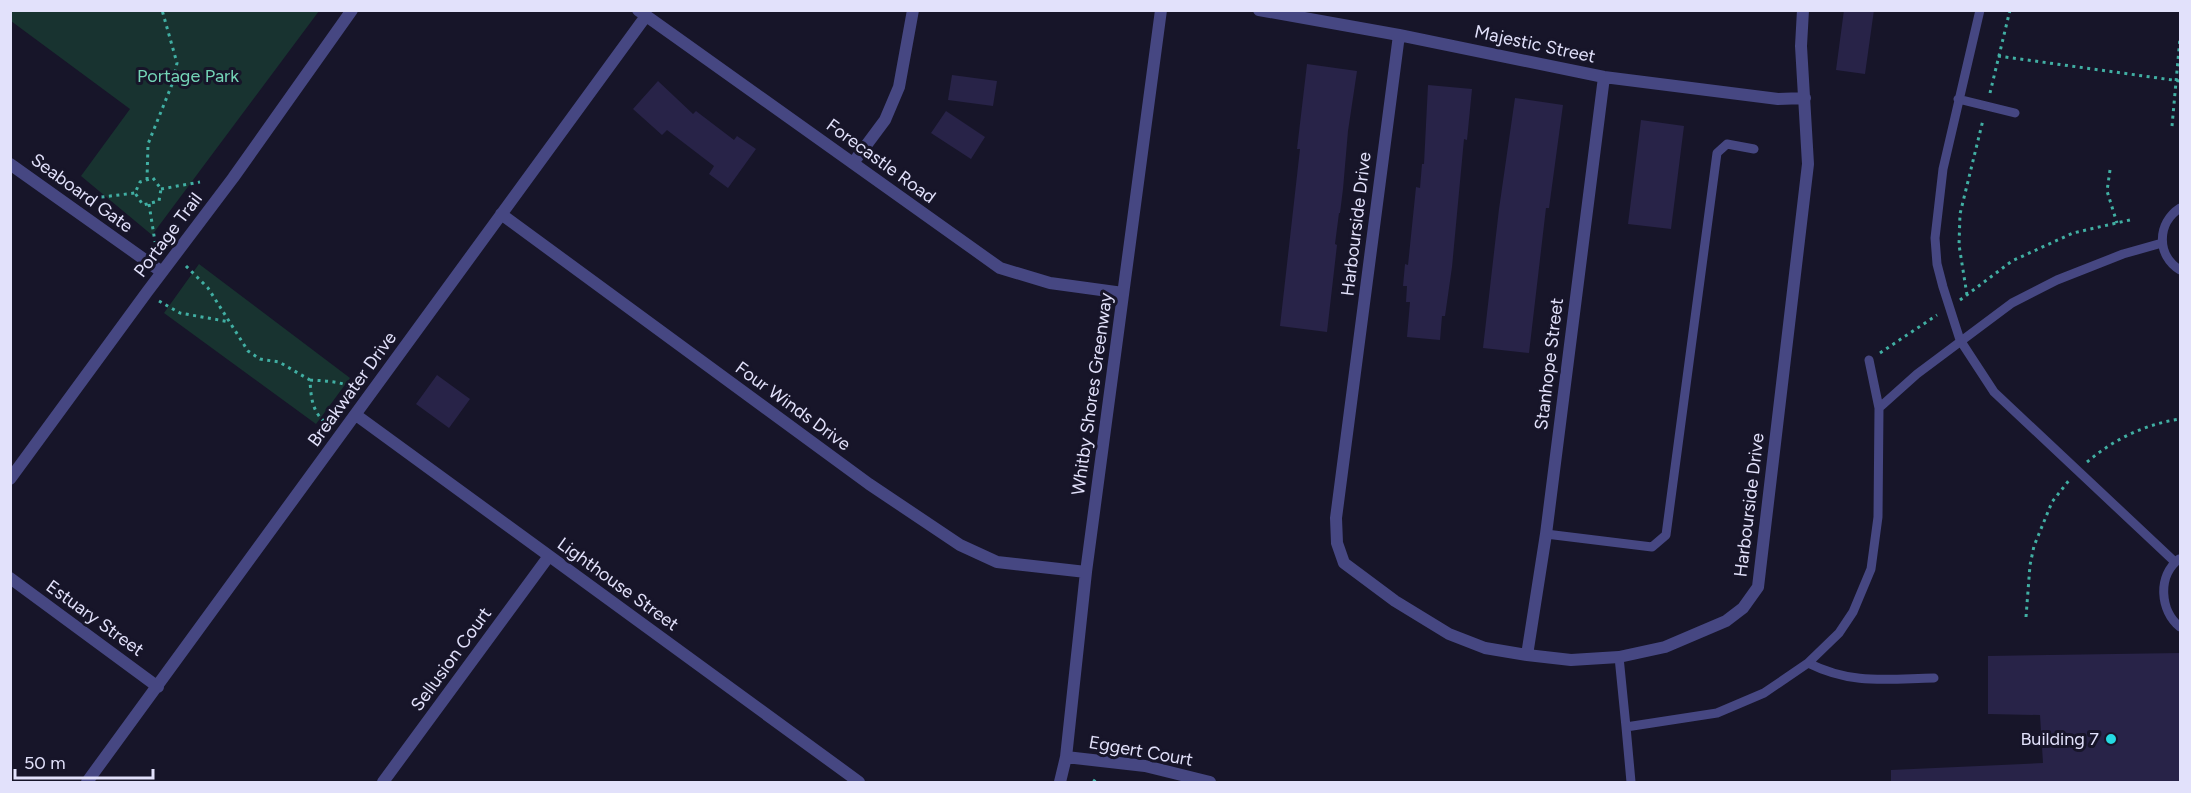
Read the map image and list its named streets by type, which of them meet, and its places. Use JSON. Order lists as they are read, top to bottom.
{
  "streets": {
    "street": [
      "Majestic Street",
      "Forecastle Road",
      "Seaboard Gate",
      "Harbourside Drive",
      "Portage Trail",
      "Stanhope Street",
      "Breakwater Drive",
      "Whitby Shores Greenway",
      "Four Winds Drive",
      "Lighthouse Street",
      "Estuary Street",
      "Sellusion Court",
      "Eggert Court"
    ]
  },
  "crossings": [
    ["Majestic Street", "Harbourside Drive"],
    ["Majestic Street", "Stanhope Street"],
    ["Forecastle Road", "Breakwater Drive"],
    ["Forecastle Road", "Whitby Shores Greenway"],
    ["Seaboard Gate", "Portage Trail"],
    ["Harbourside Drive", "Stanhope Street"],
    ["Breakwater Drive", "Four Winds Drive"],
    ["Breakwater Drive", "Lighthouse Street"],
    ["Breakwater Drive", "Estuary Street"],
    ["Whitby Shores Greenway", "Four Winds Drive"],
    ["Whitby Shores Greenway", "Eggert Court"],
    ["Lighthouse Street", "Sellusion Court"]
  ],
  "parks": ["Portage Park"],
  "places": ["Building 7"],
  "scale_bar": "50 m"
}
